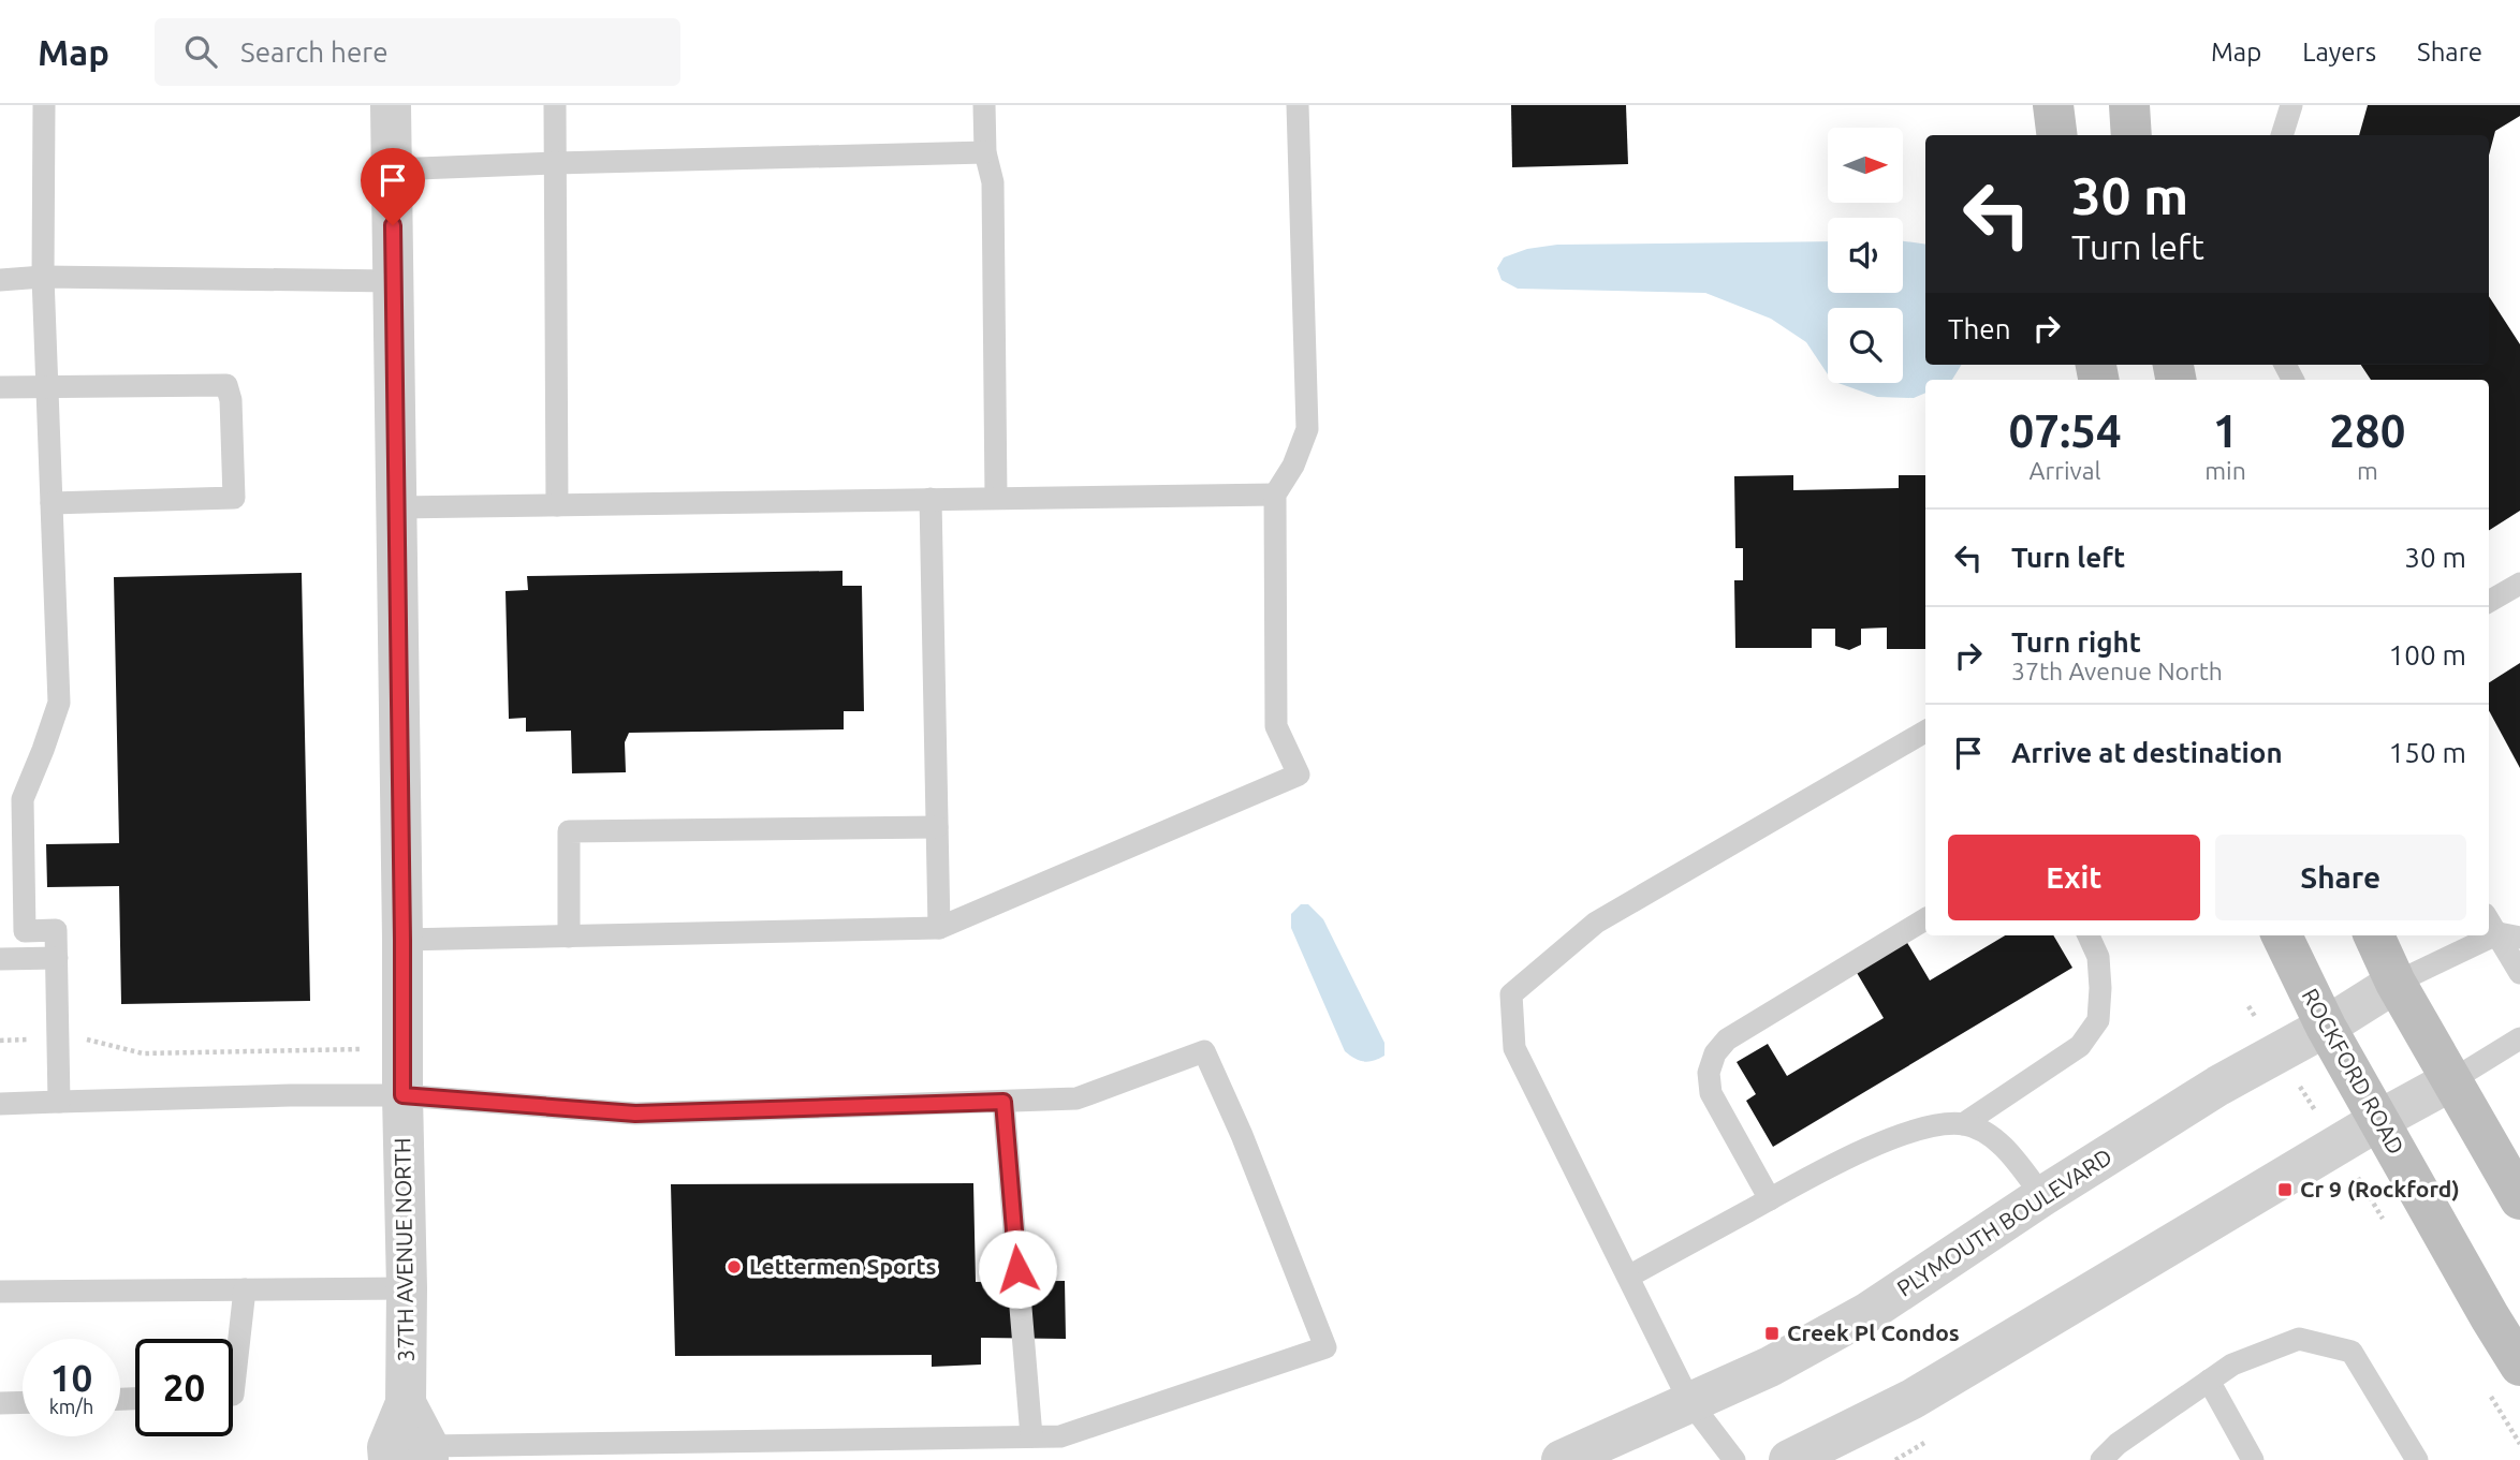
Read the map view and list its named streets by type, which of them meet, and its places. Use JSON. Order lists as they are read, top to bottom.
{
  "streets": {
    "main road": ["ROCKFORD ROAD"],
    "street": ["PLYMOUTH BOULEVARD", "37TH AVENUE NORTH"]
  },
  "crossings": [
    ["ROCKFORD ROAD", "PLYMOUTH BOULEVARD"]
  ],
  "places": {
    "transit": ["Cr 9 (Rockford)", "Creek Pl Condos"],
    "other": ["Lettermen Sports"]
  },
  "north": "right",
  "page": {
    "header": "Map",
    "search": "Search here",
    "nav": ["Map", "Layers", "Share"],
    "turn": ["30 m", "Turn left"],
    "then": "Then",
    "eta": [
      "07:54",
      "Arrival",
      "1",
      "min",
      "280",
      "m"
    ],
    "list": [
      {
        "name": "Turn left",
        "value": "30 m"
      },
      {
        "name": "Turn right",
        "note": "37th Avenue North",
        "value": "100 m"
      },
      {
        "name": "Arrive at destination",
        "value": "150 m"
      }
    ],
    "buttons": ["Exit", "Share"],
    "speed": "10 km/h",
    "limit": "20"
  }
}
